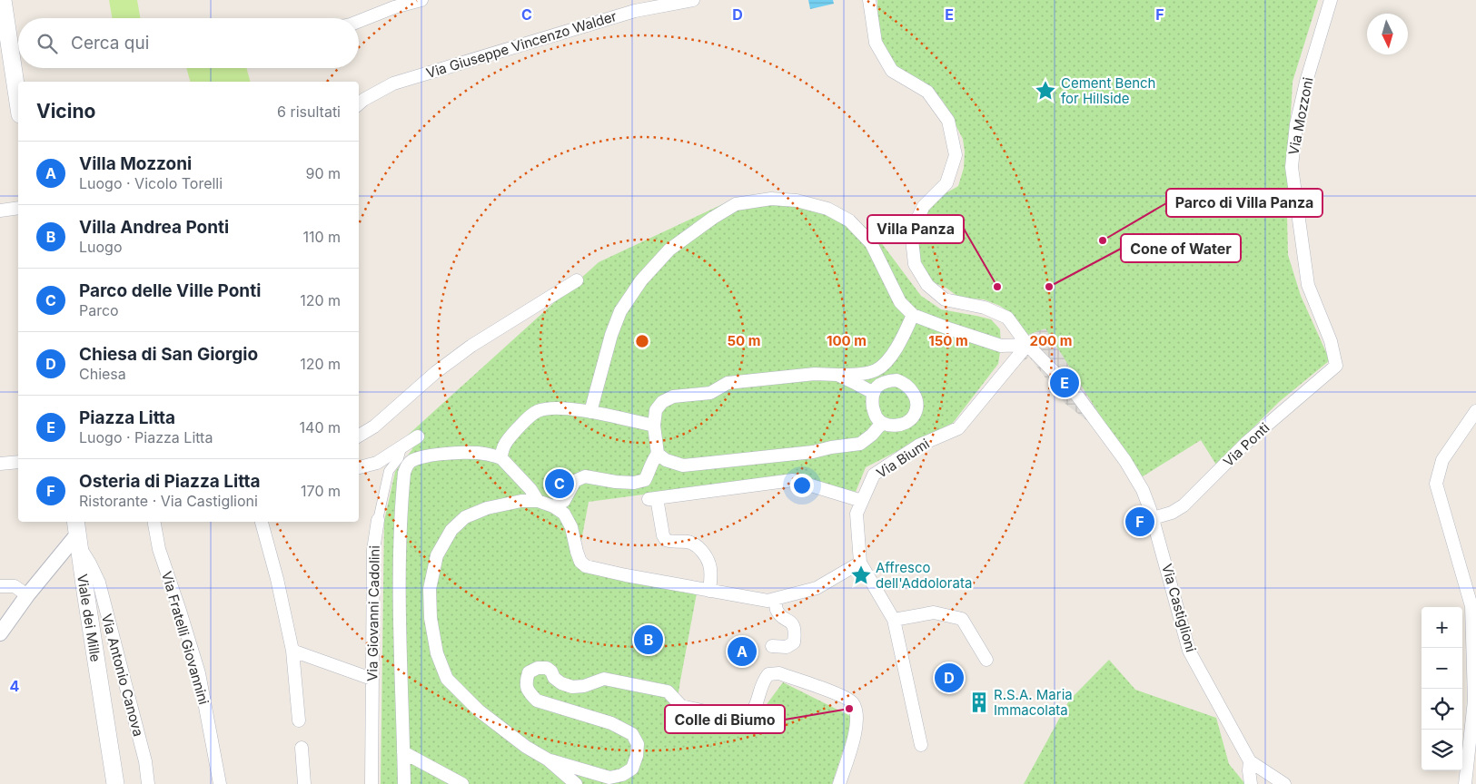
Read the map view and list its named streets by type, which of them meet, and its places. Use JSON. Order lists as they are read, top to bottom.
{
  "streets": {
    "main road": ["Viale dei Mille"],
    "street": [
      "Via Giuseppe Vincenzo Walder",
      "Via Mozzoni",
      "Via Ponti",
      "Via Biumi",
      "Via Castiglioni",
      "Via Giovanni Cadolini",
      "Via Fratelli Giovannini",
      "Via Antonio Canova"
    ]
  },
  "crossings": [
    ["Via Mozzoni", "Via Ponti"],
    ["Via Ponti", "Via Castiglioni"],
    ["Via Biumi", "Via Castiglioni"],
    ["Viale dei Mille", "Via Antonio Canova"]
  ],
  "places": {
    "place": ["Cement Bench for Hillside", "Affresco dell'Addolorata"],
    "other": [
      "Parco di Villa Panza",
      "Villa Panza",
      "Cone of Water",
      "Colle di Biumo"
    ],
    "building": ["R.S.A. Maria Immacolata"]
  },
  "north": "bottom",
  "page": {
    "search": "Cerca qui",
    "heading": ["Vicino", "6 risultati"],
    "list": [
      {
        "mark": "A",
        "name": "Villa Mozzoni",
        "note": "Luogo · Vicolo Torelli",
        "value": "90 m"
      },
      {
        "mark": "B",
        "name": "Villa Andrea Ponti",
        "note": "Luogo",
        "value": "110 m"
      },
      {
        "mark": "C",
        "name": "Parco delle Ville Ponti",
        "note": "Parco",
        "value": "120 m"
      },
      {
        "mark": "D",
        "name": "Chiesa di San Giorgio",
        "note": "Chiesa",
        "value": "120 m"
      },
      {
        "mark": "E",
        "name": "Piazza Litta",
        "note": "Luogo · Piazza Litta",
        "value": "140 m"
      },
      {
        "mark": "F",
        "name": "Osteria di Piazza Litta",
        "note": "Ristorante · Via Castiglioni",
        "value": "170 m"
      }
    ],
    "pins": [
      "E",
      "C",
      "F",
      "B",
      "A",
      "D"
    ],
    "map_buttons": ["+", "−"]
  },
  "grid": {
    "columns": [
      "C",
      "D",
      "E",
      "F"
    ],
    "rows": ["4"]
  },
  "rings": [
    "50 m",
    "100 m",
    "150 m",
    "200 m"
  ]
}
